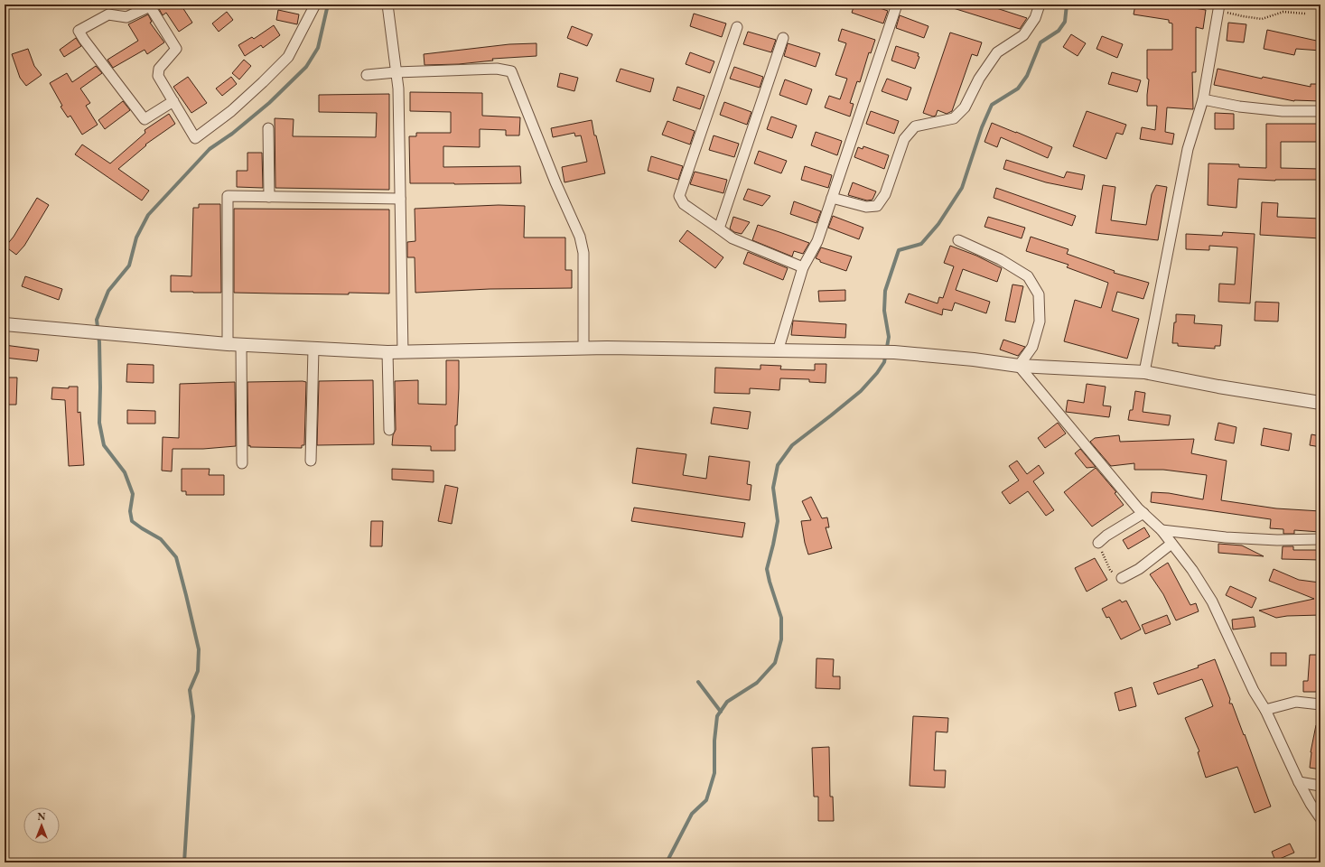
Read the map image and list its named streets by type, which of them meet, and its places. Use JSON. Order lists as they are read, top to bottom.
{
  "north": "top"
}
